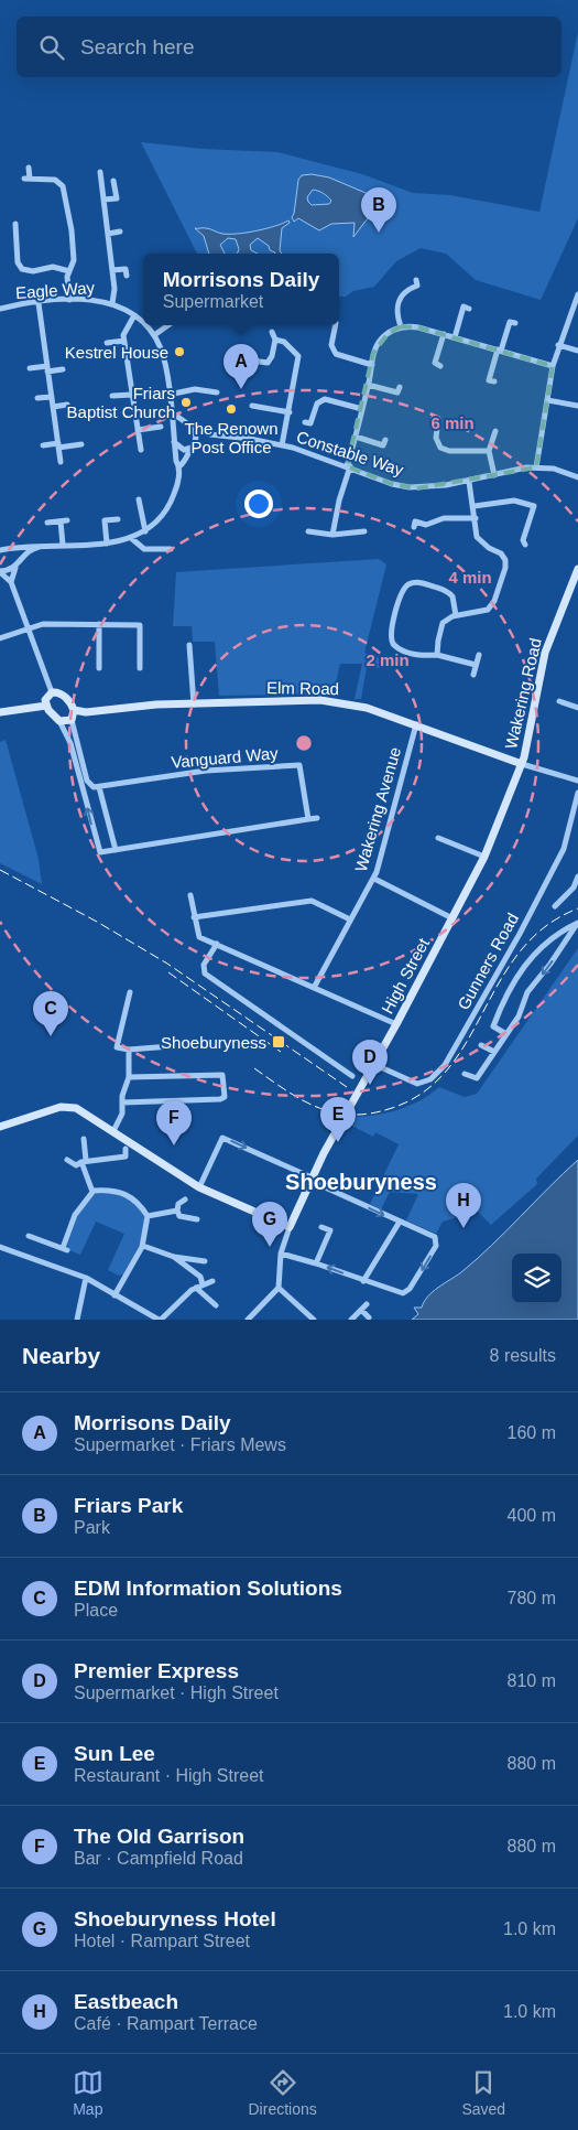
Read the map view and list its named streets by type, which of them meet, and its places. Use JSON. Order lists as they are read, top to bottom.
{
  "streets": {
    "street": [
      "Eagle Way",
      "Constable Way",
      "Elm Road",
      "Wakering Road",
      "Vanguard Way",
      "Wakering Avenue",
      "Gunners Road",
      "High Street"
    ]
  },
  "crossings": [
    ["Eagle Way", "Constable Way"],
    ["Elm Road", "Wakering Road"],
    ["Elm Road", "Wakering Avenue"],
    ["Elm Road", "High Street"],
    ["Wakering Road", "High Street"],
    ["Gunners Road", "High Street"]
  ],
  "districts": ["Shoeburyness"],
  "places": {
    "other": ["Kestrel House", "Friars Baptist Church", "The Renown Post Office"],
    "transit": ["Shoeburyness"]
  },
  "page": {
    "search": "Search here",
    "pins": [
      "B",
      "A",
      "C",
      "D",
      "E",
      "F",
      "H",
      "G"
    ],
    "popup": ["Morrisons Daily", "Supermarket"],
    "heading": ["Nearby", "8 results"],
    "list": [
      {
        "mark": "A",
        "name": "Morrisons Daily",
        "note": "Supermarket · Friars Mews",
        "value": "160 m"
      },
      {
        "mark": "B",
        "name": "Friars Park",
        "note": "Park",
        "value": "400 m"
      },
      {
        "mark": "C",
        "name": "EDM Information Solutions",
        "note": "Place",
        "value": "780 m"
      },
      {
        "mark": "D",
        "name": "Premier Express",
        "note": "Supermarket · High Street",
        "value": "810 m"
      },
      {
        "mark": "E",
        "name": "Sun Lee",
        "note": "Restaurant · High Street",
        "value": "880 m"
      },
      {
        "mark": "F",
        "name": "The Old Garrison",
        "note": "Bar · Campfield Road",
        "value": "880 m"
      },
      {
        "mark": "G",
        "name": "Shoeburyness Hotel",
        "note": "Hotel · Rampart Street",
        "value": "1.0 km"
      },
      {
        "mark": "H",
        "name": "Eastbeach",
        "note": "Café · Rampart Terrace",
        "value": "1.0 km"
      }
    ],
    "nav": ["Map", "Directions", "Saved"]
  },
  "rings": ["6 min", "4 min", "2 min"]
}
